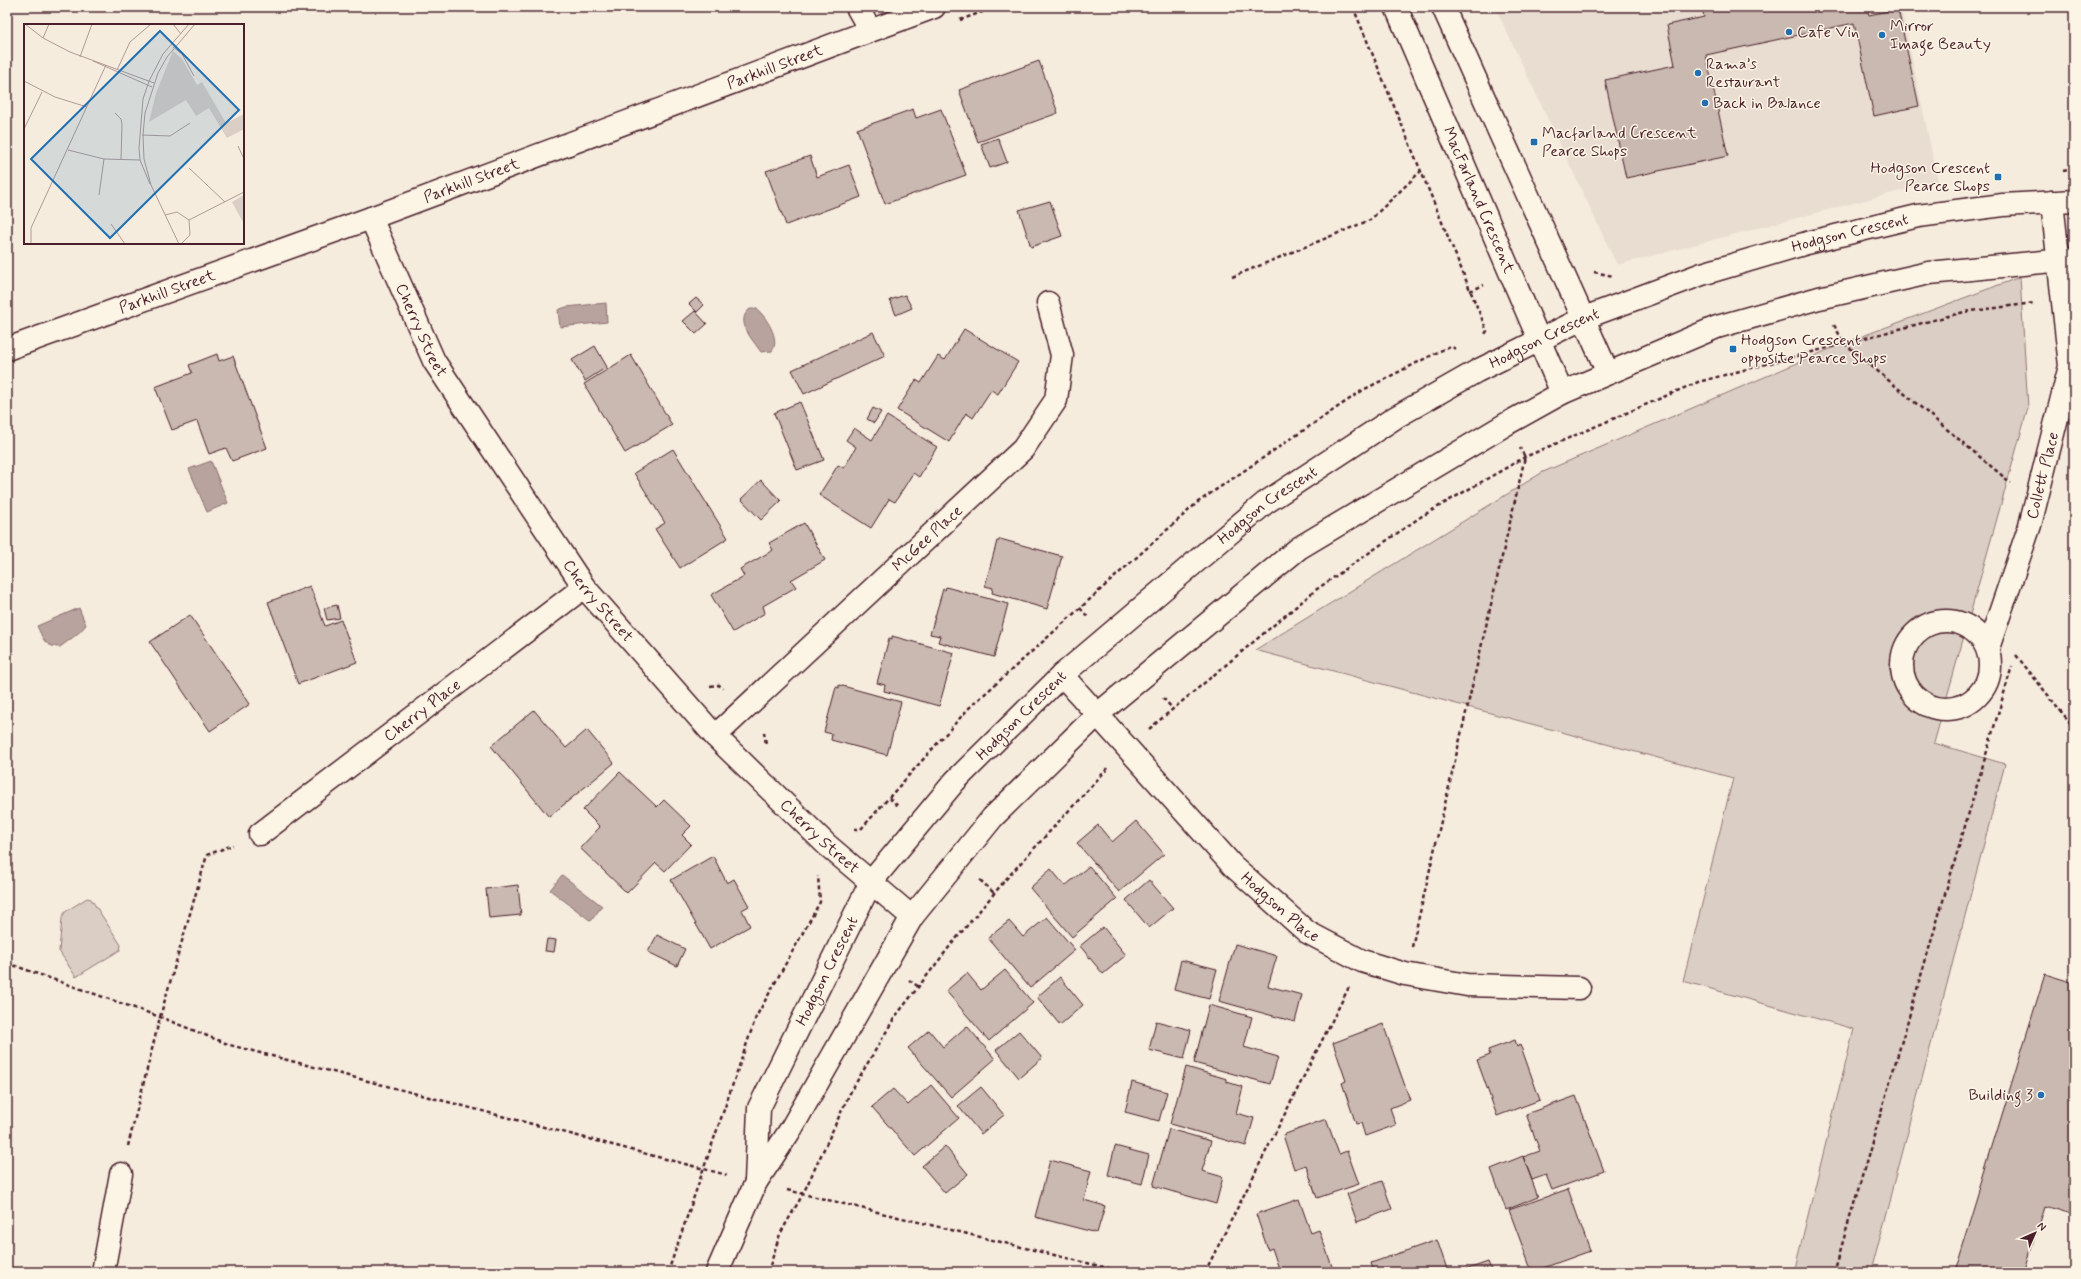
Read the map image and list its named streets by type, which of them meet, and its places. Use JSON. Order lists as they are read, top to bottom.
{
  "streets": {
    "street": [
      "Parkhill Street",
      "MacFarland Crescent",
      "Hodgson Crescent",
      "Cherry Street",
      "Collett Place",
      "McGee Place",
      "Cherry Place",
      "Hodgson Place"
    ]
  },
  "crossings": [
    ["Parkhill Street", "Cherry Street"],
    ["MacFarland Crescent", "Hodgson Crescent"],
    ["Hodgson Crescent", "Cherry Street"],
    ["Hodgson Crescent", "Collett Place"],
    ["Hodgson Crescent", "Hodgson Place"],
    ["Cherry Street", "McGee Place"],
    ["Cherry Street", "Cherry Place"]
  ],
  "places": {
    "other": [
      "Cafe Vin",
      "Mirror Image Beauty",
      "Rama’s Restaurant",
      "Back in Balance",
      "Building 3"
    ],
    "transit": ["Macfarland Crescent Pearce Shops", "Hodgson Crescent Pearce Shops", "Hodgson Crescent opposite Pearce Shops"]
  },
  "north": "top right"
}
